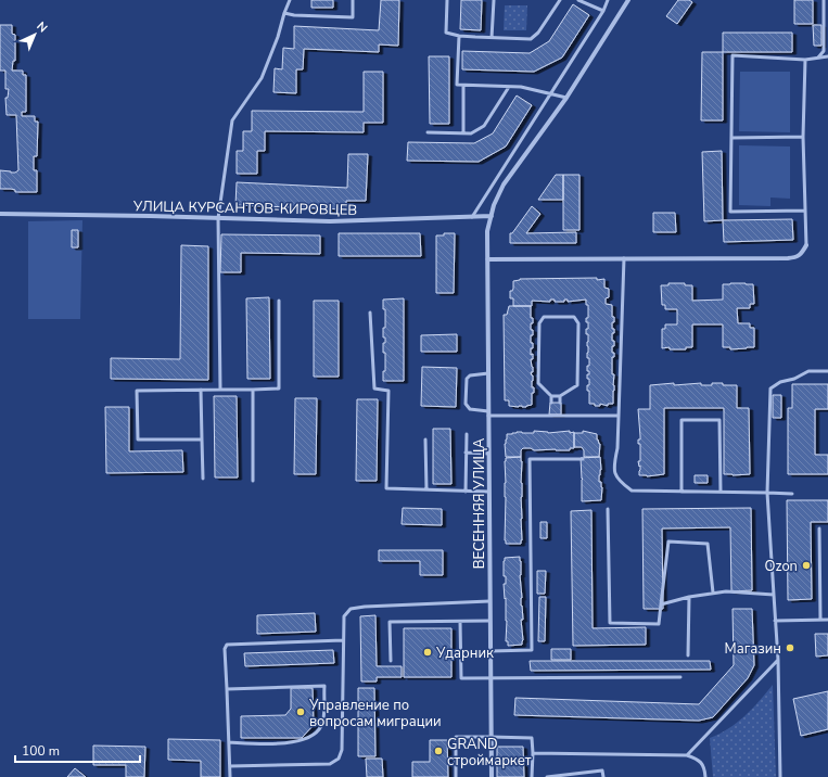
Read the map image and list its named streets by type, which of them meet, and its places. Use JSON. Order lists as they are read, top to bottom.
{
  "streets": {
    "street": ["УЛИЦА КУРСАНТОВ-КИРОВЦЕВ", "ВЕСЕННЯЯ УЛИЦА"]
  },
  "crossings": [
    ["УЛИЦА КУРСАНТОВ-КИРОВЦЕВ", "ВЕСЕННЯЯ УЛИЦА"]
  ],
  "places": [
    "Ozon",
    "Магазин",
    "Ударник",
    "Управление по вопросам миграции",
    "GRAND строймаркет"
  ],
  "scale_bar": "100 m",
  "north": "top right"
}
